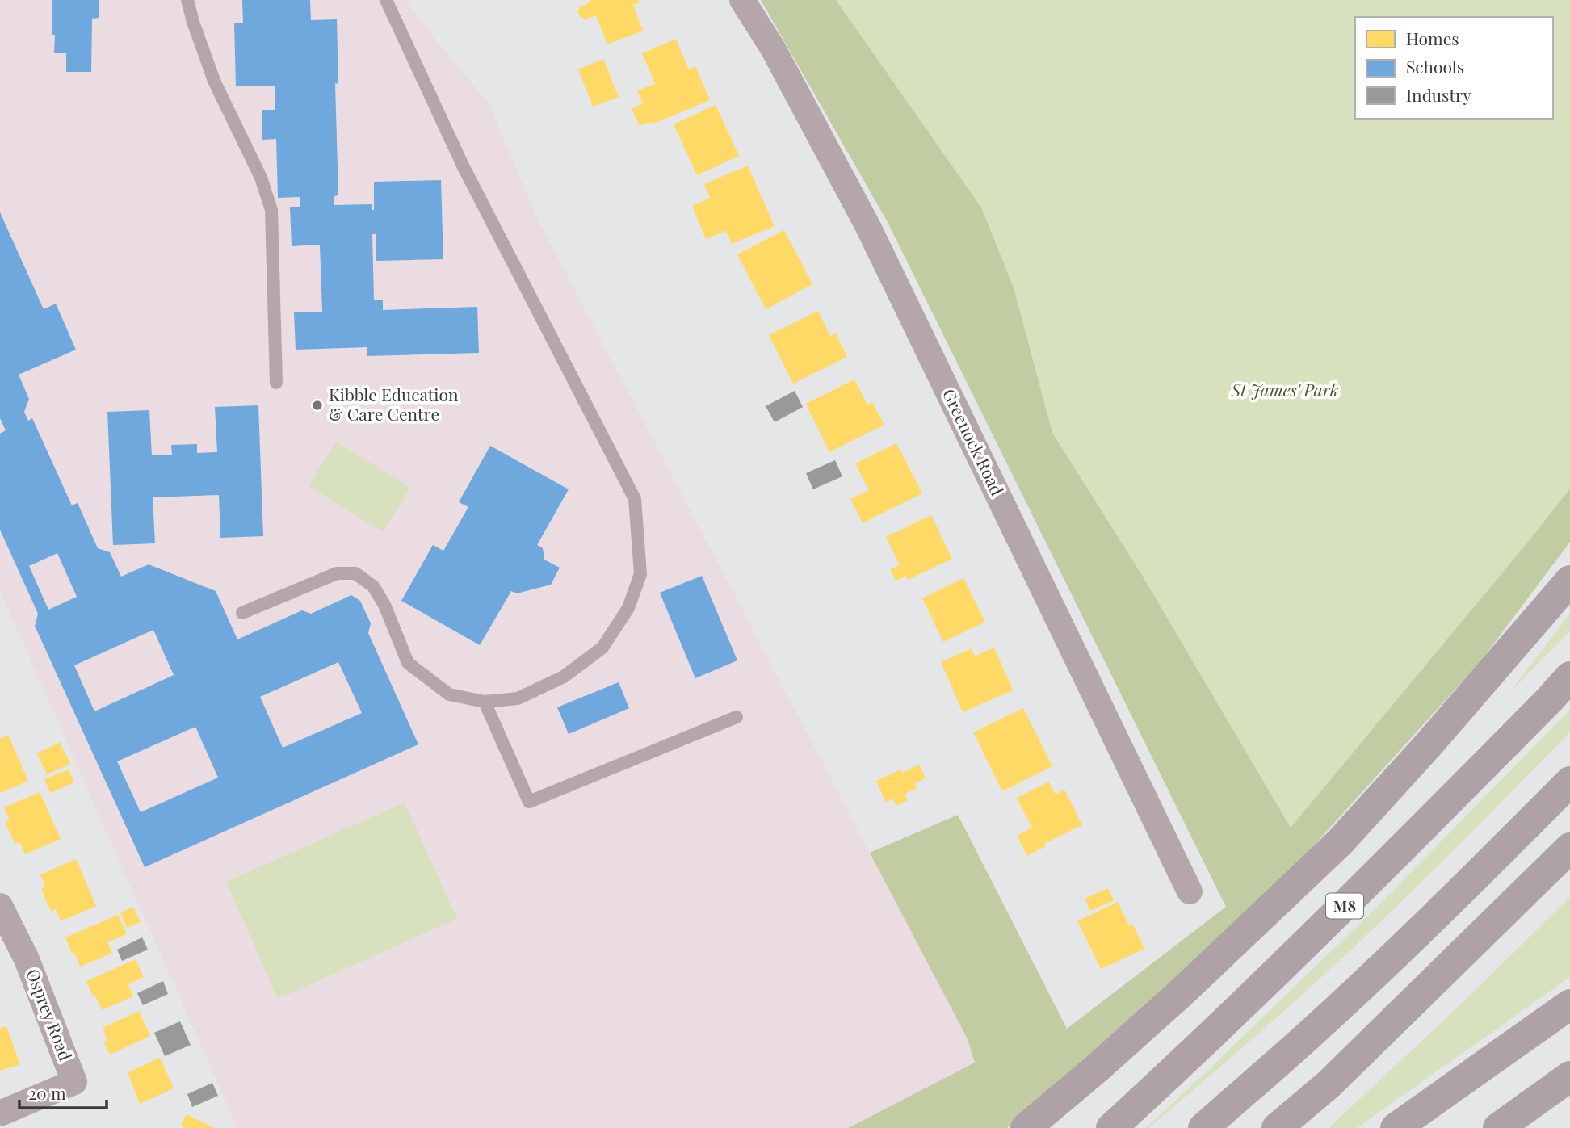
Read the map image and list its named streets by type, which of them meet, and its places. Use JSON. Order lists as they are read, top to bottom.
{
  "streets": {
    "highway": ["M8"],
    "street": ["Greenock Road", "Osprey Road"]
  },
  "parks": ["St James' Park"],
  "places": ["Kibble Education & Care Centre"],
  "legend": ["Homes", "Schools", "Industry"],
  "scale_bar": "20 m"
}
